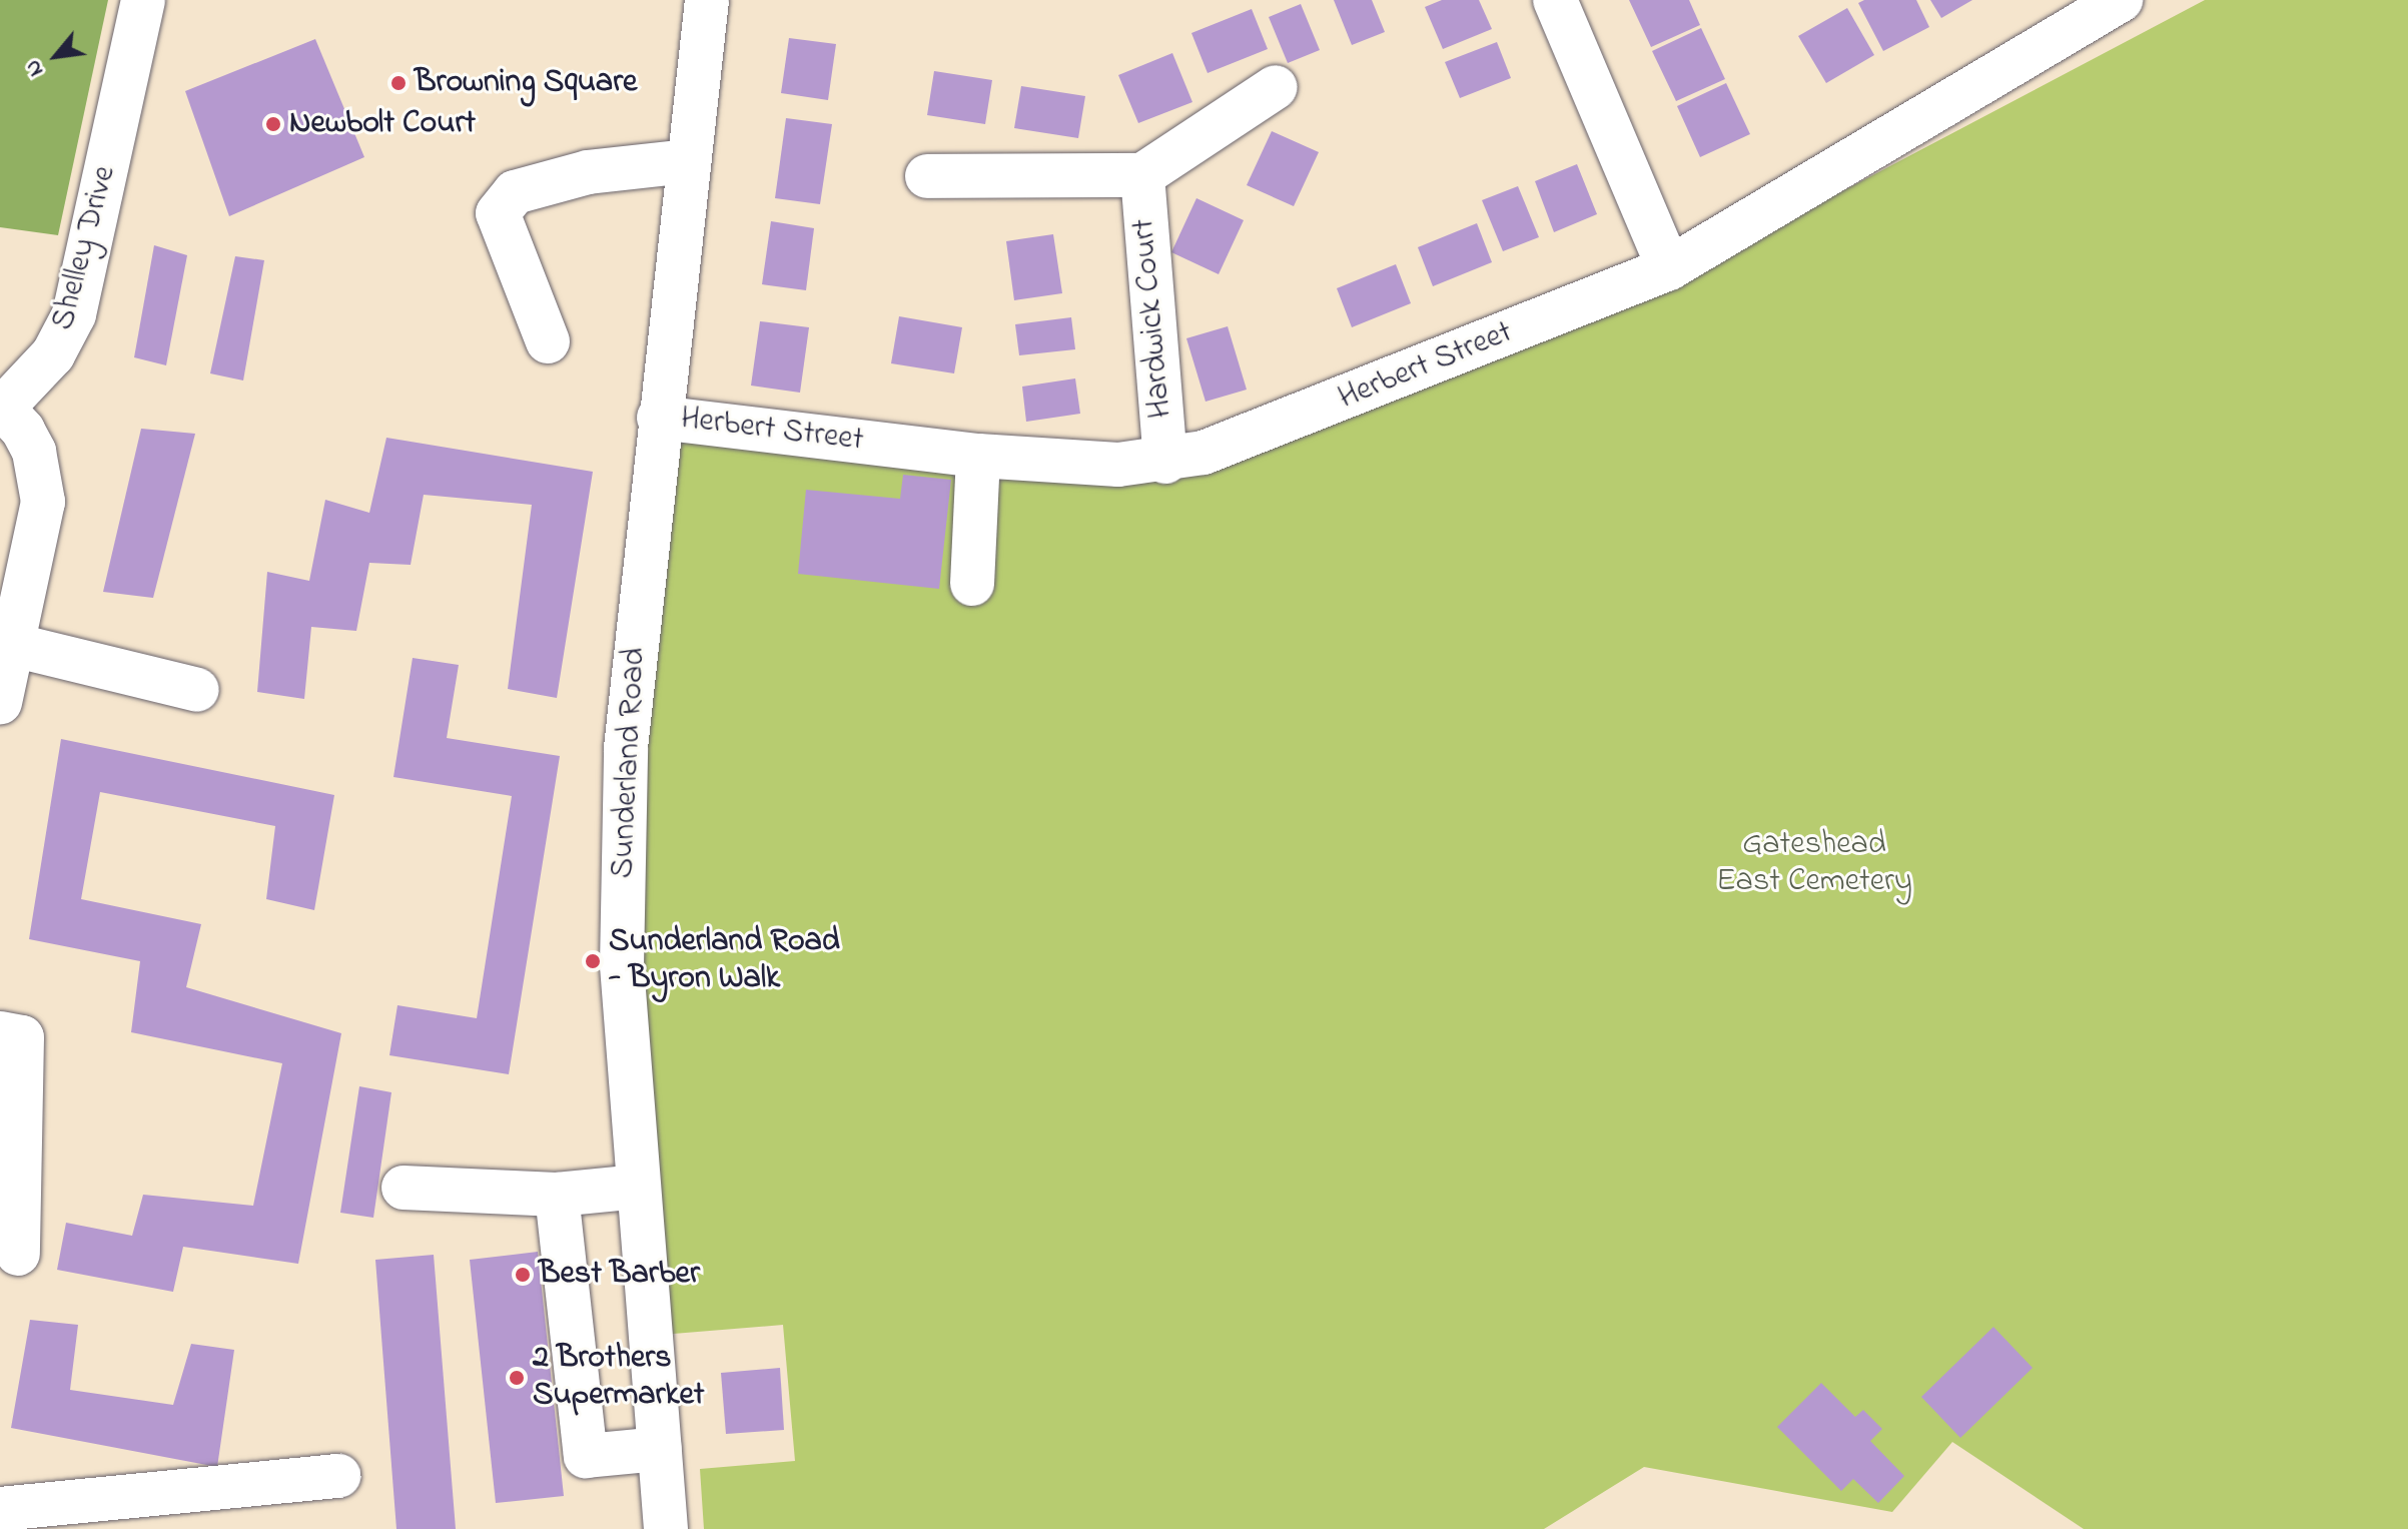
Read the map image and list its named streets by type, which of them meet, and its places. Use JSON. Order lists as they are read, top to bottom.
{
  "streets": {
    "street": [
      "Shelley Drive",
      "Hardwick Court",
      "Herbert Street",
      "Sunderland Road"
    ]
  },
  "crossings": [
    ["Hardwick Court", "Herbert Street"],
    ["Herbert Street", "Sunderland Road"]
  ],
  "parks": ["Gateshead East Cemetery"],
  "places": [
    "Browning Square",
    "Newbolt Court",
    "Sunderland Road - Byron Walk",
    "Best Barber",
    "2 Brothers Supermarket"
  ],
  "north": "bottom left"
}
